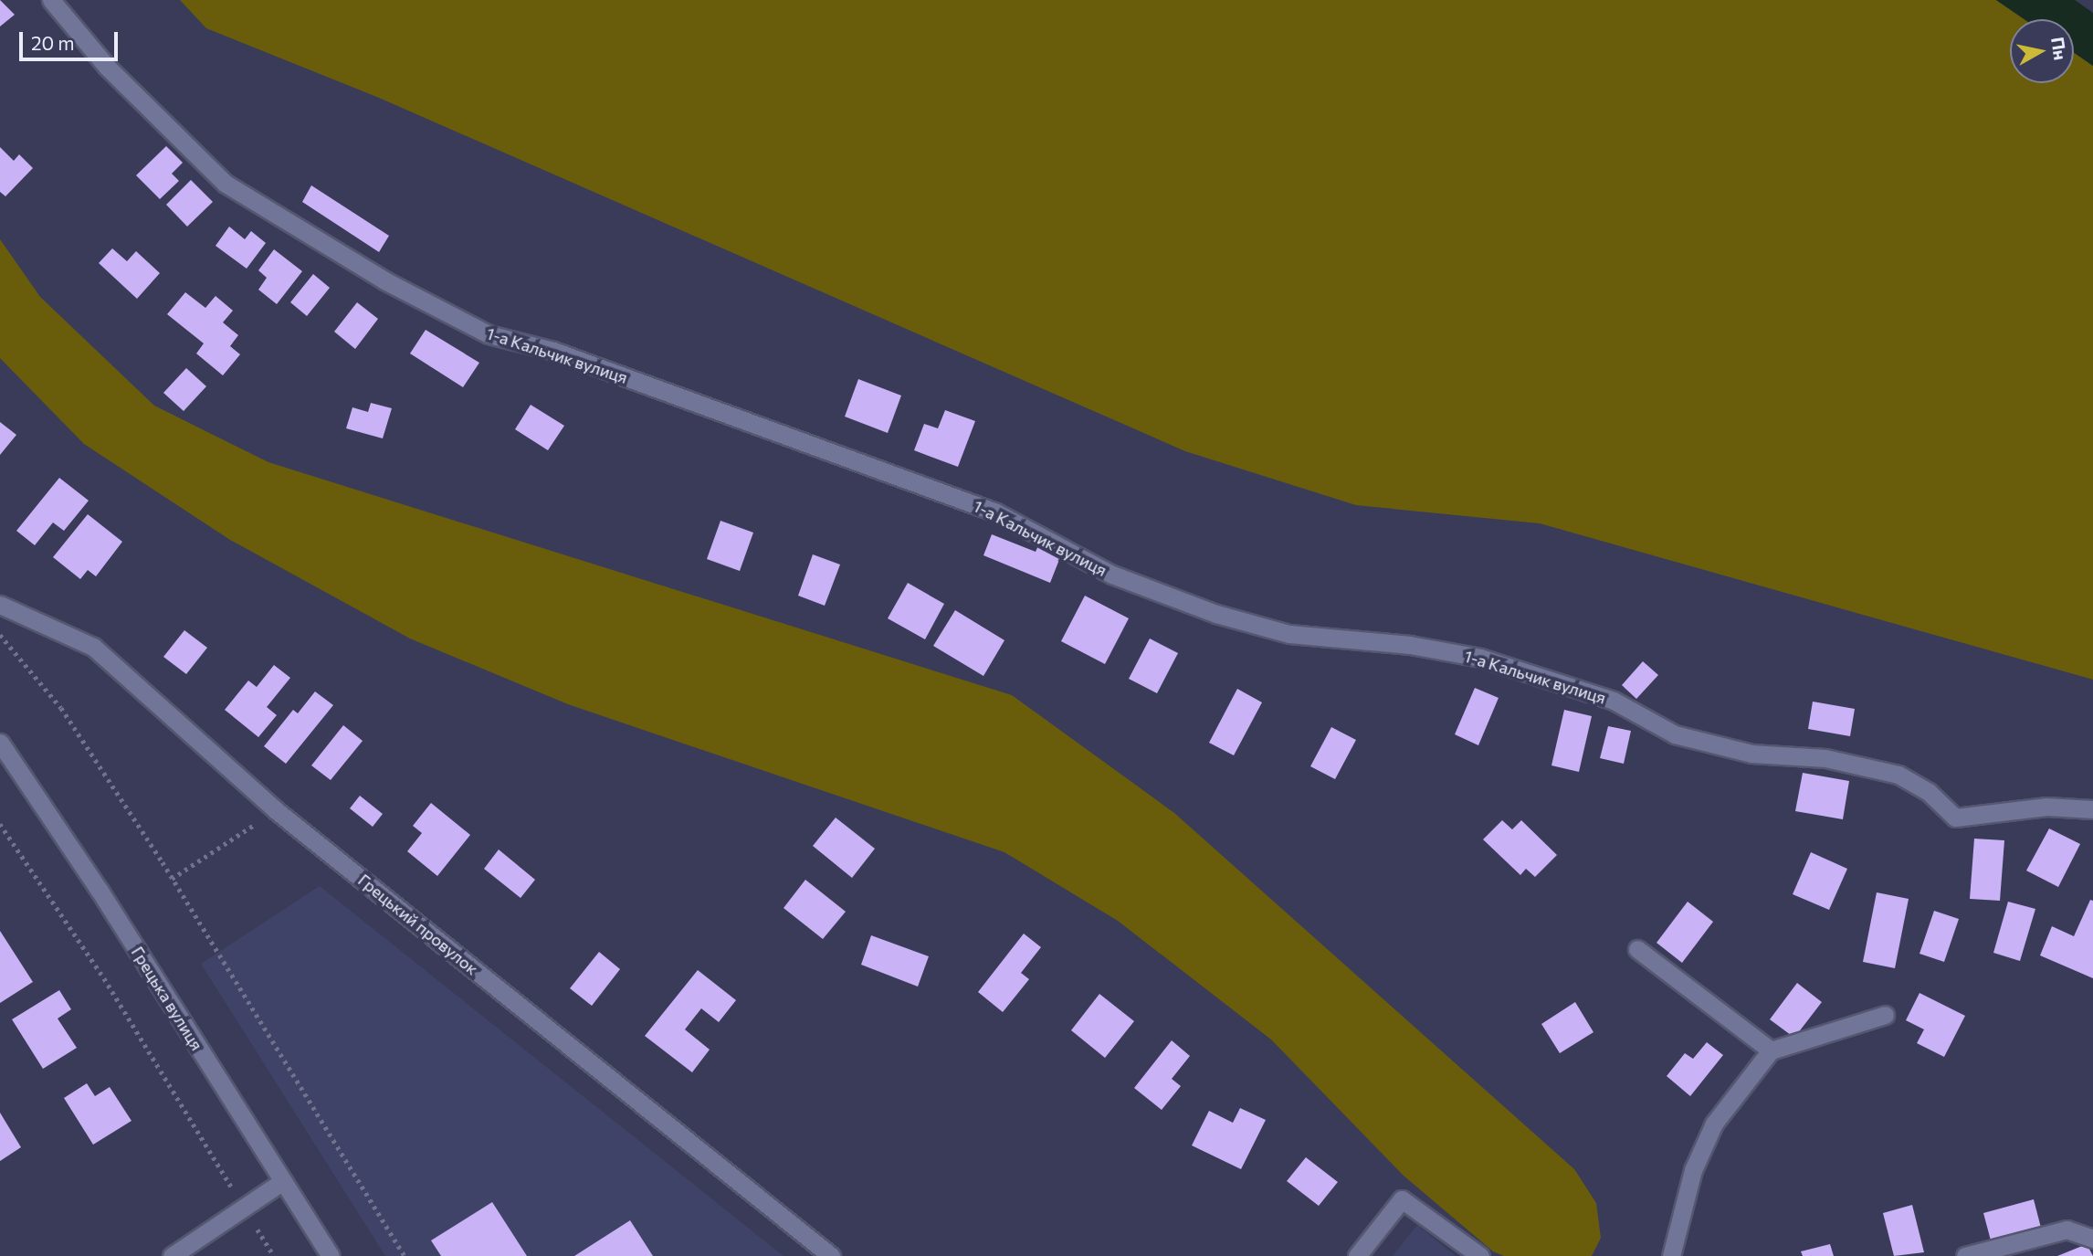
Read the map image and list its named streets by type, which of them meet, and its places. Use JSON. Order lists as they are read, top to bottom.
{
  "streets": {
    "street": ["1-а Кальчик вулиця", "Грецький провулок", "Грецька вулиця"]
  },
  "scale_bar": "20 m",
  "north": "right"
}
